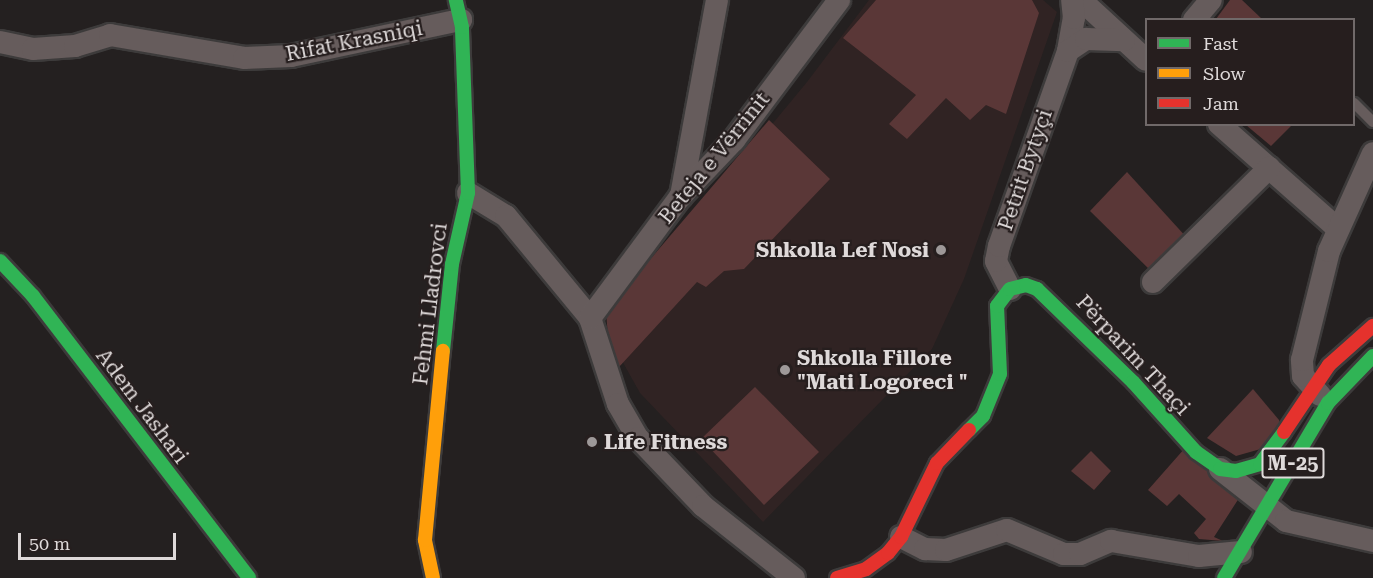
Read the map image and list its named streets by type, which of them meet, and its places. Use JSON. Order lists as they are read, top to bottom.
{
  "streets": {
    "street": [
      "Rifat Krasniqi",
      "Beteja e Vërrinit",
      "Petrit Bytyçi",
      "Fehmi Lladrovci",
      "Përparim Thaçi",
      "Adem Jashari",
      "M-25"
    ]
  },
  "crossings": [
    ["Rifat Krasniqi", "Fehmi Lladrovci"],
    ["Petrit Bytyçi", "Përparim Thaçi"]
  ],
  "places": ["Shkolla Lef Nosi", "Shkolla Fillore \"Mati Logoreci \"", "Life Fitness"],
  "legend": ["Fast", "Slow", "Jam"],
  "scale_bar": "50 m"
}
